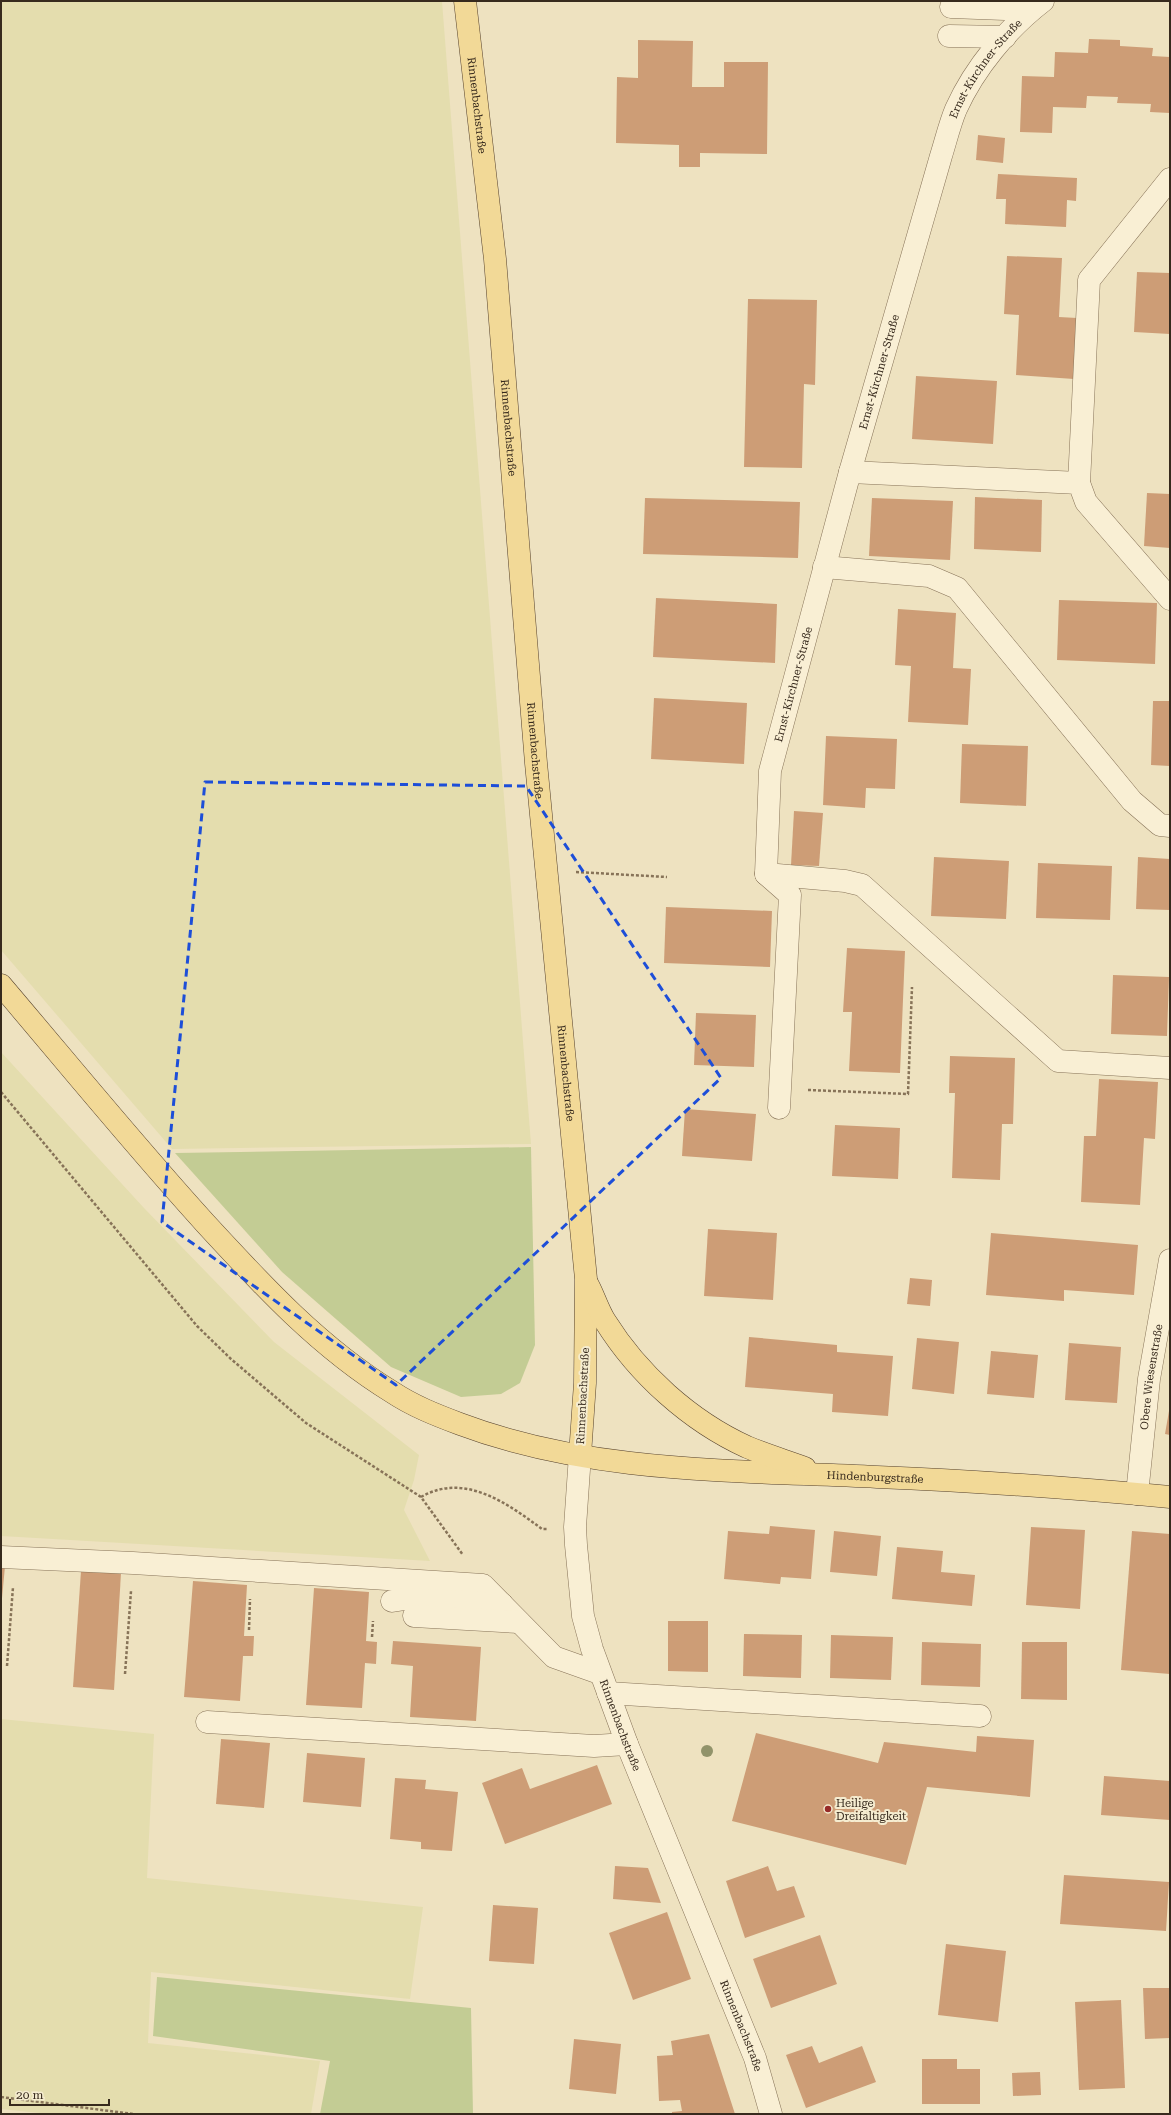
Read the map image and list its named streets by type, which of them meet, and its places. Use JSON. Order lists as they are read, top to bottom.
{
  "streets": {
    "main road": ["Rinnenbachstraße", "Hindenburgstraße"],
    "street": ["Ernst-Kirchner-Straße", "Obere Wiesenstraße"]
  },
  "crossings": [
    ["Rinnenbachstraße", "Hindenburgstraße"],
    ["Obere Wiesenstraße", "Hindenburgstraße"]
  ],
  "places": ["Heilige Dreifaltigkeit"],
  "scale_bar": "20 m"
}
